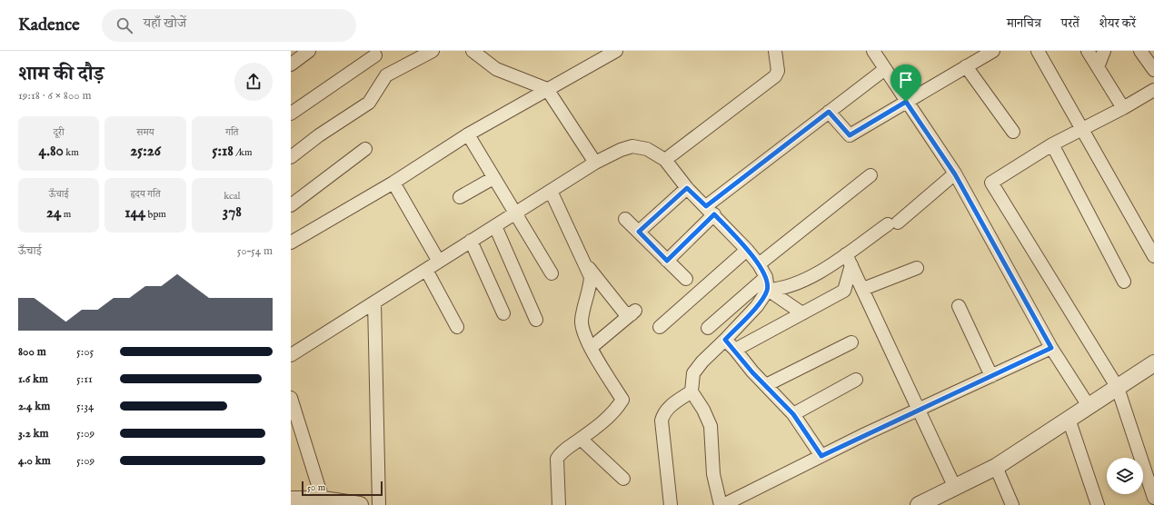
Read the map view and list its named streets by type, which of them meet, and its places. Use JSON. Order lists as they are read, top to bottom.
{
  "scale_bar": "50 m",
  "page": {
    "header": "Kadence",
    "search": "यहाँ खोजें",
    "nav": ["मानचित्र", "परतें", "शेयर करें"],
    "heading": ["शाम की दौड़", "19:18 · 6 × 800 m"],
    "stats": [
      ["दूरी", "4.80 km"],
      ["समय", "25:26"],
      ["गति", "5:18 /km"],
      ["ऊँचाई", "24 m"],
      ["हृदय गति", "144 bpm"],
      ["kcal", "378"]
    ],
    "chart": ["ऊँचाई", "50–54 m"],
    "list": [
      {
        "name": "800 m",
        "note": "5:05"
      },
      {
        "name": "1.6 km",
        "note": "5:11"
      },
      {
        "name": "2.4 km",
        "note": "5:34"
      },
      {
        "name": "3.2 km",
        "note": "5:09"
      },
      {
        "name": "4.0 km",
        "note": "5:09"
      }
    ],
    "scale": "50 m"
  }
}
